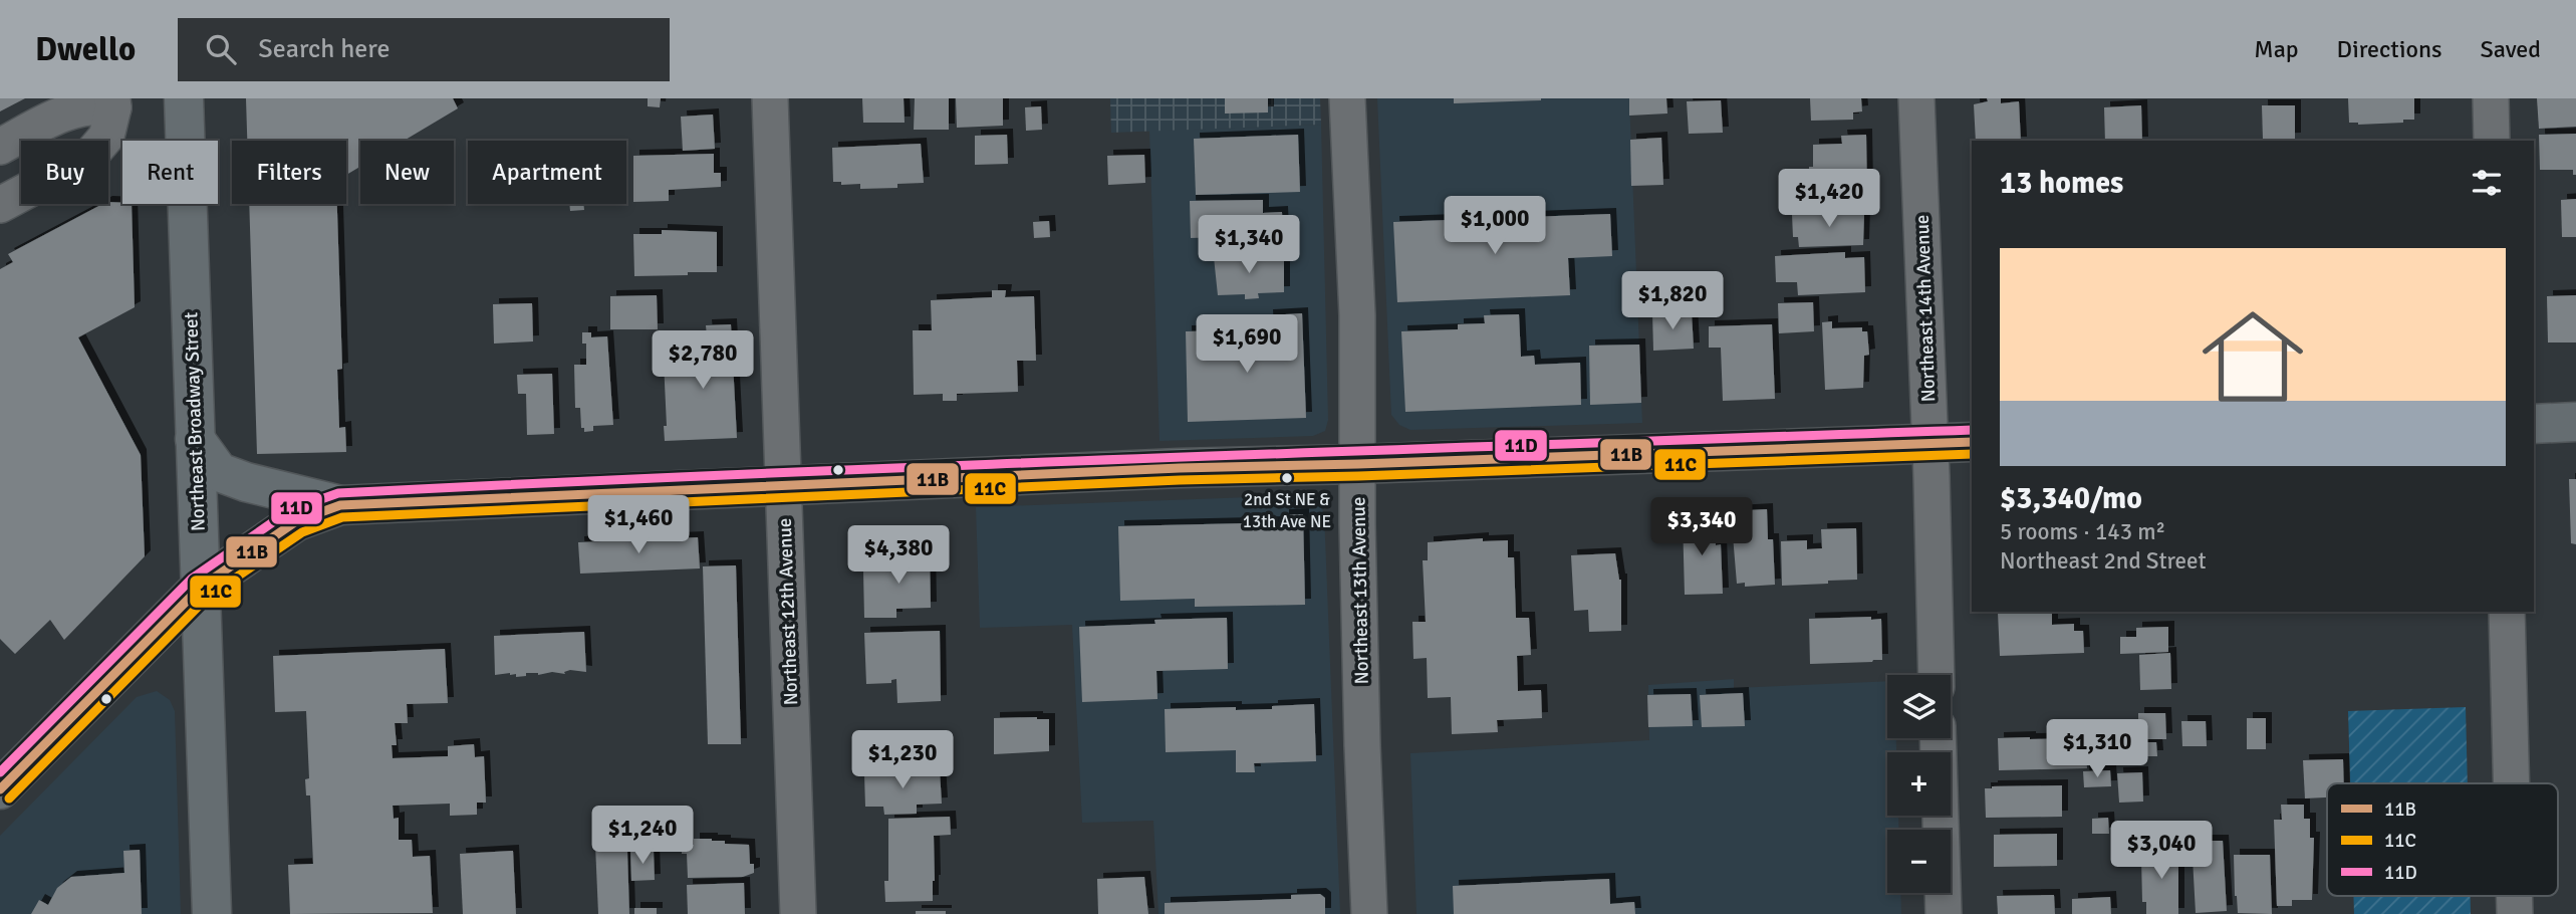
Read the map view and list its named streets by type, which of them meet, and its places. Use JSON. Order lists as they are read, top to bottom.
{
  "streets": {
    "street": [
      "Northeast 14th Avenue",
      "Northeast Broadway Street",
      "Northeast 13th Avenue",
      "Northeast 12th Avenue"
    ]
  },
  "places": ["2nd St NE & 13th Ave NE"],
  "lines": ["transit line 11D", "transit line 11B", "transit line 11C"],
  "legend": ["11B", "11C", "11D"],
  "page": {
    "header": "Dwello",
    "search": "Search here",
    "nav": ["Map", "Directions", "Saved"],
    "chip": [
      "Buy",
      "Rent",
      "Filters",
      "New",
      "Apartment"
    ],
    "heading": "13 homes",
    "price": [
      "$1,420",
      "$1,000",
      "$1,340",
      "$1,820",
      "$1,690",
      "$2,780",
      "$1,460",
      "$3,340",
      "$4,380",
      "$1,310",
      "$1,230",
      "$1,240",
      "$3,040"
    ],
    "list": [
      {
        "name": "$3,340/mo",
        "note": "5 rooms · 143 m² · Northeast 2nd Street"
      }
    ],
    "map_buttons": ["+", "−"]
  }
}
